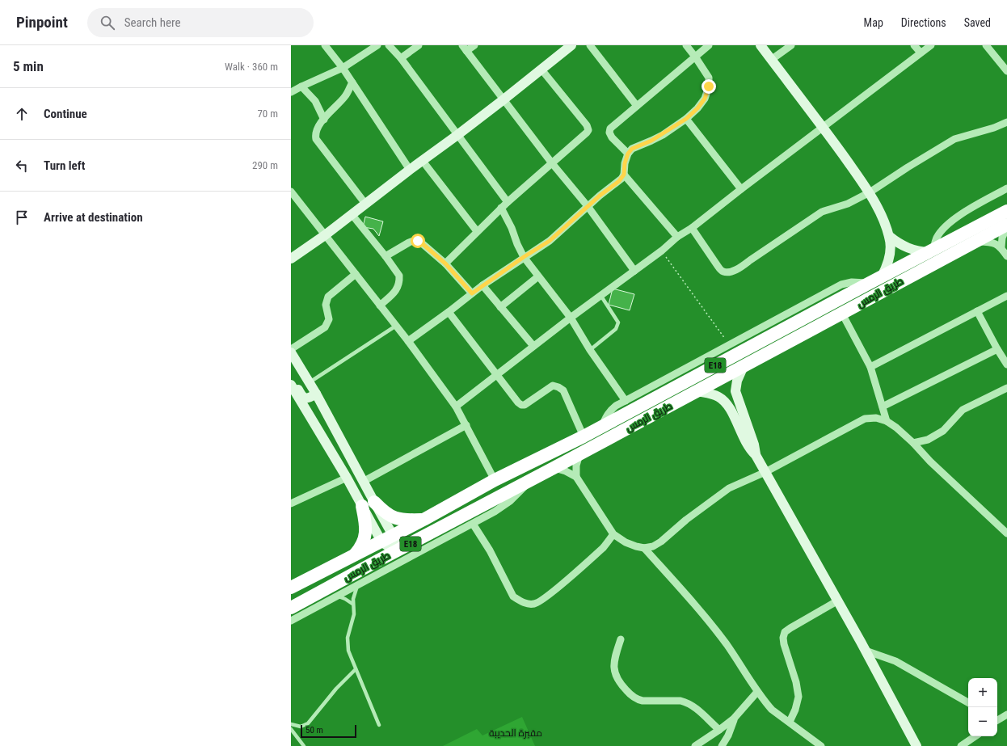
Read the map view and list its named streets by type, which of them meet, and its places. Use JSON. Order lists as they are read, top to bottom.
{
  "streets": {
    "highway": ["طريق الرمس", "E18"]
  },
  "parks": ["مقبرة الحديبة"],
  "scale_bar": "50 m",
  "page": {
    "header": "Pinpoint",
    "search": "Search here",
    "nav": ["Map", "Directions", "Saved"],
    "heading": ["5 min", "Walk · 360 m"],
    "list": [
      ["Continue", "70 m"],
      ["Turn left", "290 m"],
      "Arrive at destination"
    ],
    "map_buttons": ["+", "−"],
    "scale": "50 m"
  }
}
